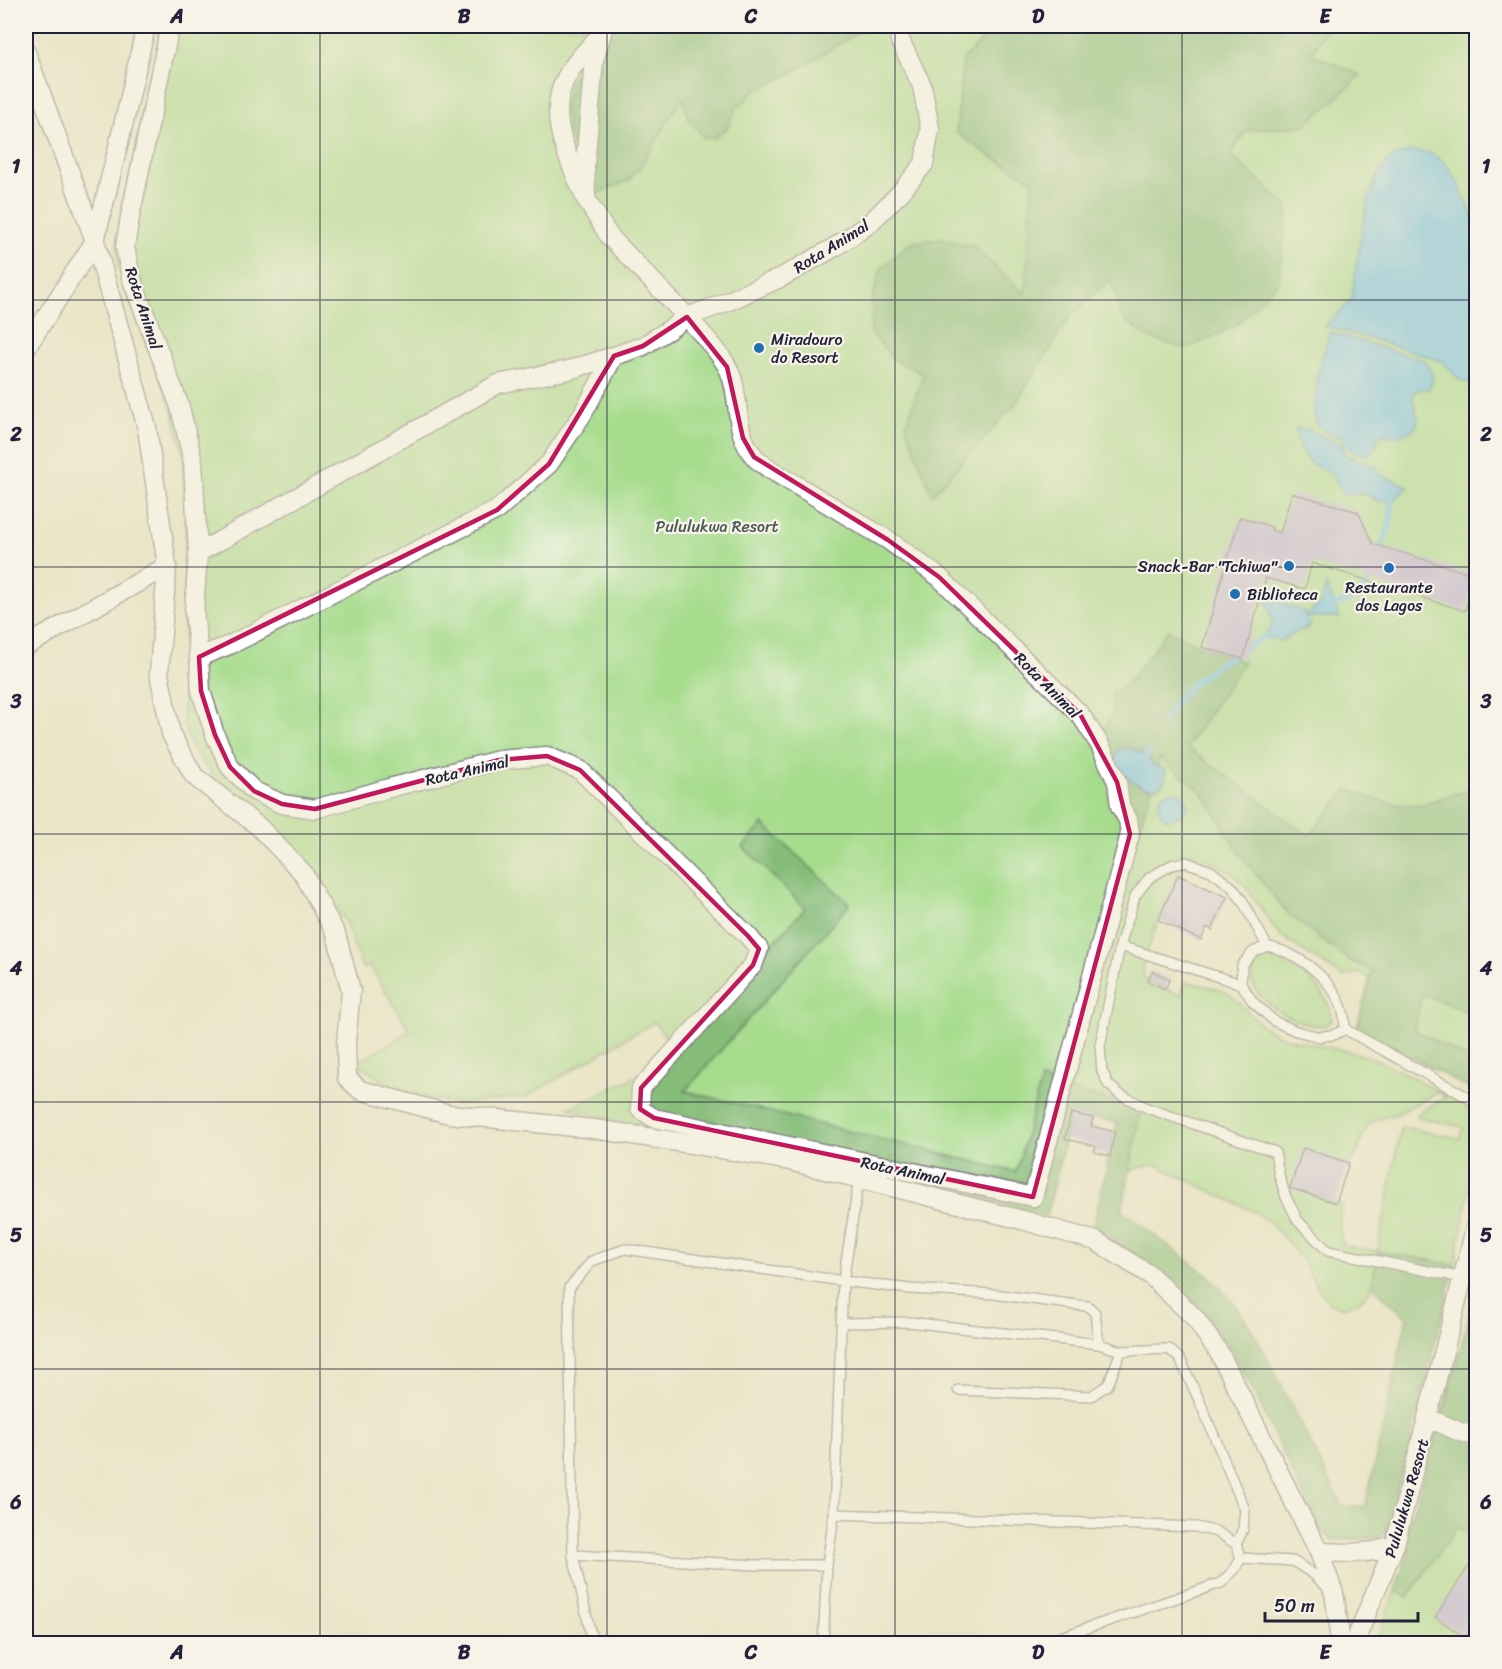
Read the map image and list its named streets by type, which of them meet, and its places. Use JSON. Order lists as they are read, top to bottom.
{
  "streets": {
    "street": ["Rota Animal", "Pululukwa Resort"]
  },
  "parks": ["Pululukwa Resort"],
  "places": [
    "Miradouro do Resort",
    "Snack-Bar \"Tchiwa\"",
    "Restaurante dos Lagos",
    "Biblioteca"
  ],
  "scale_bar": "50 m",
  "grid": {
    "columns": [
      "A",
      "B",
      "C",
      "D",
      "E"
    ],
    "rows": [
      "1",
      "2",
      "3",
      "4",
      "5",
      "6"
    ]
  }
}
